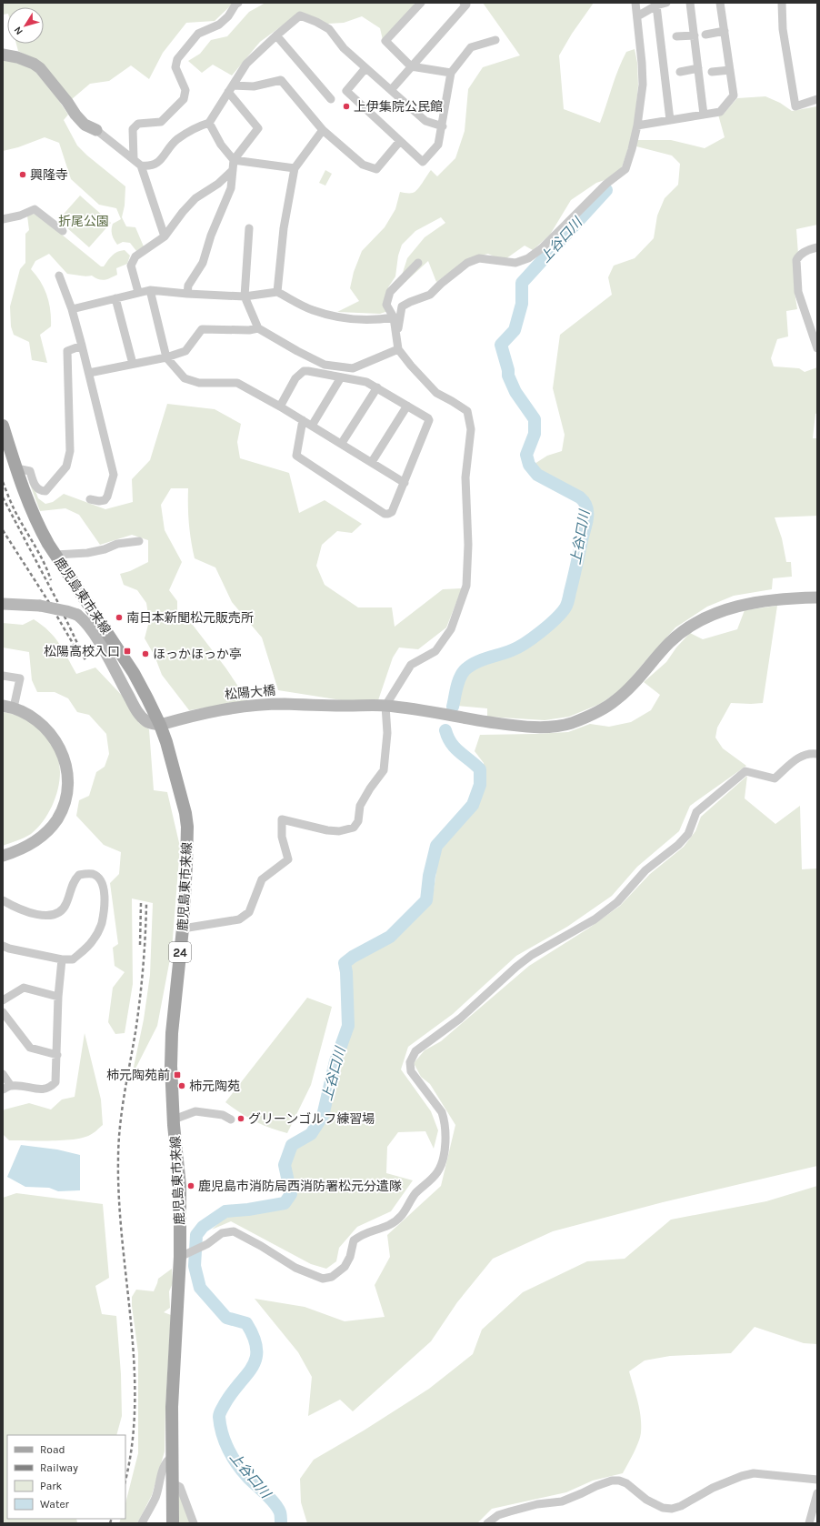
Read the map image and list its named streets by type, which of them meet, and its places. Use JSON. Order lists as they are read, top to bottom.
{
  "streets": {
    "main road": ["鹿児島東市来線", "24"],
    "street": ["松陽大橋"]
  },
  "crossings": [
    ["鹿児島東市来線", "松陽大橋"]
  ],
  "water": ["上谷口川"],
  "parks": ["折尾公園"],
  "places": {
    "other": [
      "上伊集院公民館",
      "興隆寺",
      "南日本新聞松元販売所",
      "ほっかほっか亭",
      "柿元陶苑",
      "グリーンゴルフ練習場",
      "鹿児島市消防局西消防署松元分遣隊"
    ],
    "transit": ["松陽高校入口", "柿元陶苑前"]
  },
  "legend": [
    "Road",
    "Railway",
    "Park",
    "Water"
  ],
  "north": "bottom left"
}
